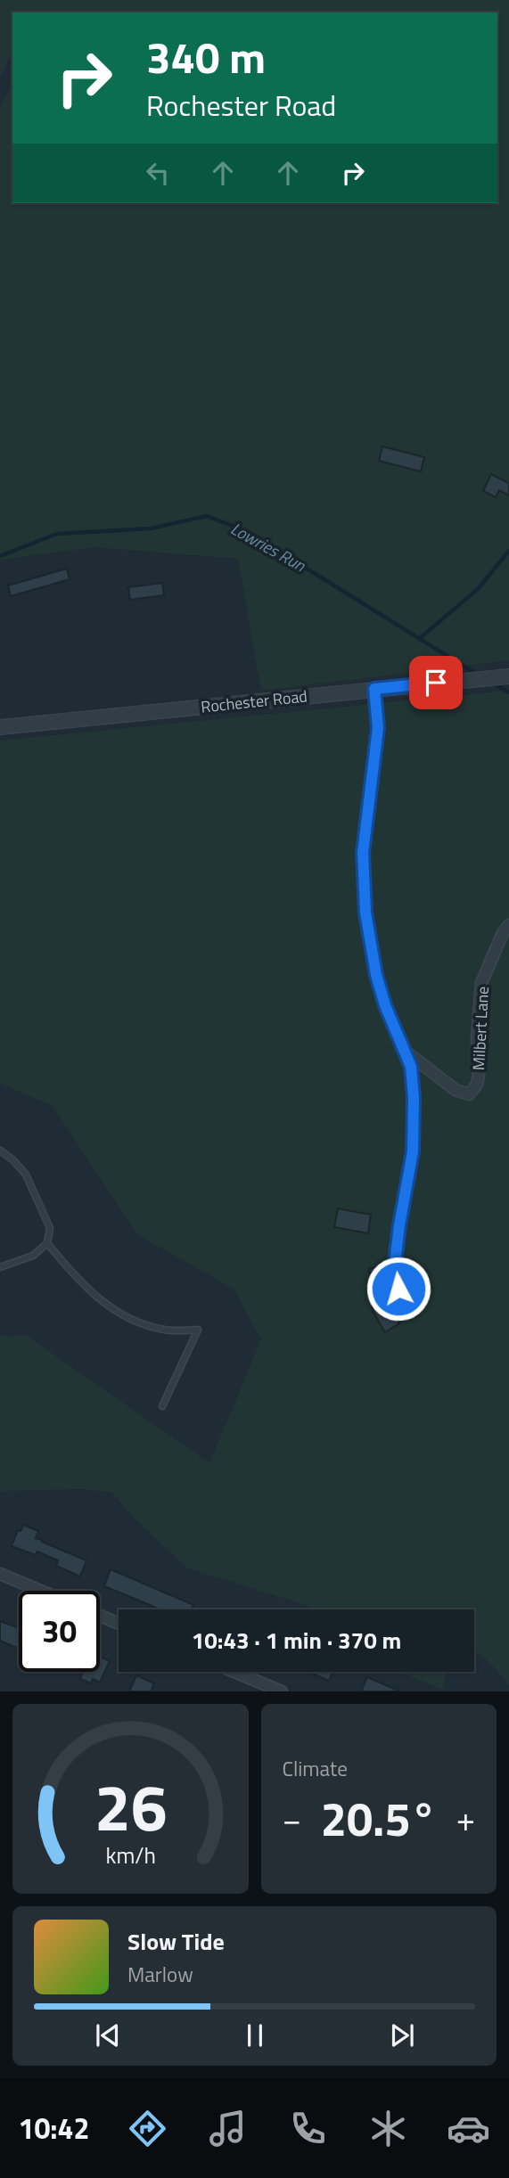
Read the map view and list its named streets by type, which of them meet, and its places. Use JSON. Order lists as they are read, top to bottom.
{
  "streets": {
    "street": ["Rochester Road", "Milbert Lane"]
  },
  "crossings": [
    ["Rochester Road", "Milbert Lane"]
  ],
  "water": ["Lowries Run"],
  "page": {
    "turn": ["340 m", "Rochester Road"],
    "limit": "30",
    "trip": "10:43 · 1 min · 370 m",
    "tile": "Climate",
    "heat": ["−", "20.5°", "+"],
    "song": ["Slow Tide", "Marlow"],
    "tabs": "10:42",
    "gauge": ["26", "km/h"]
  }
}
